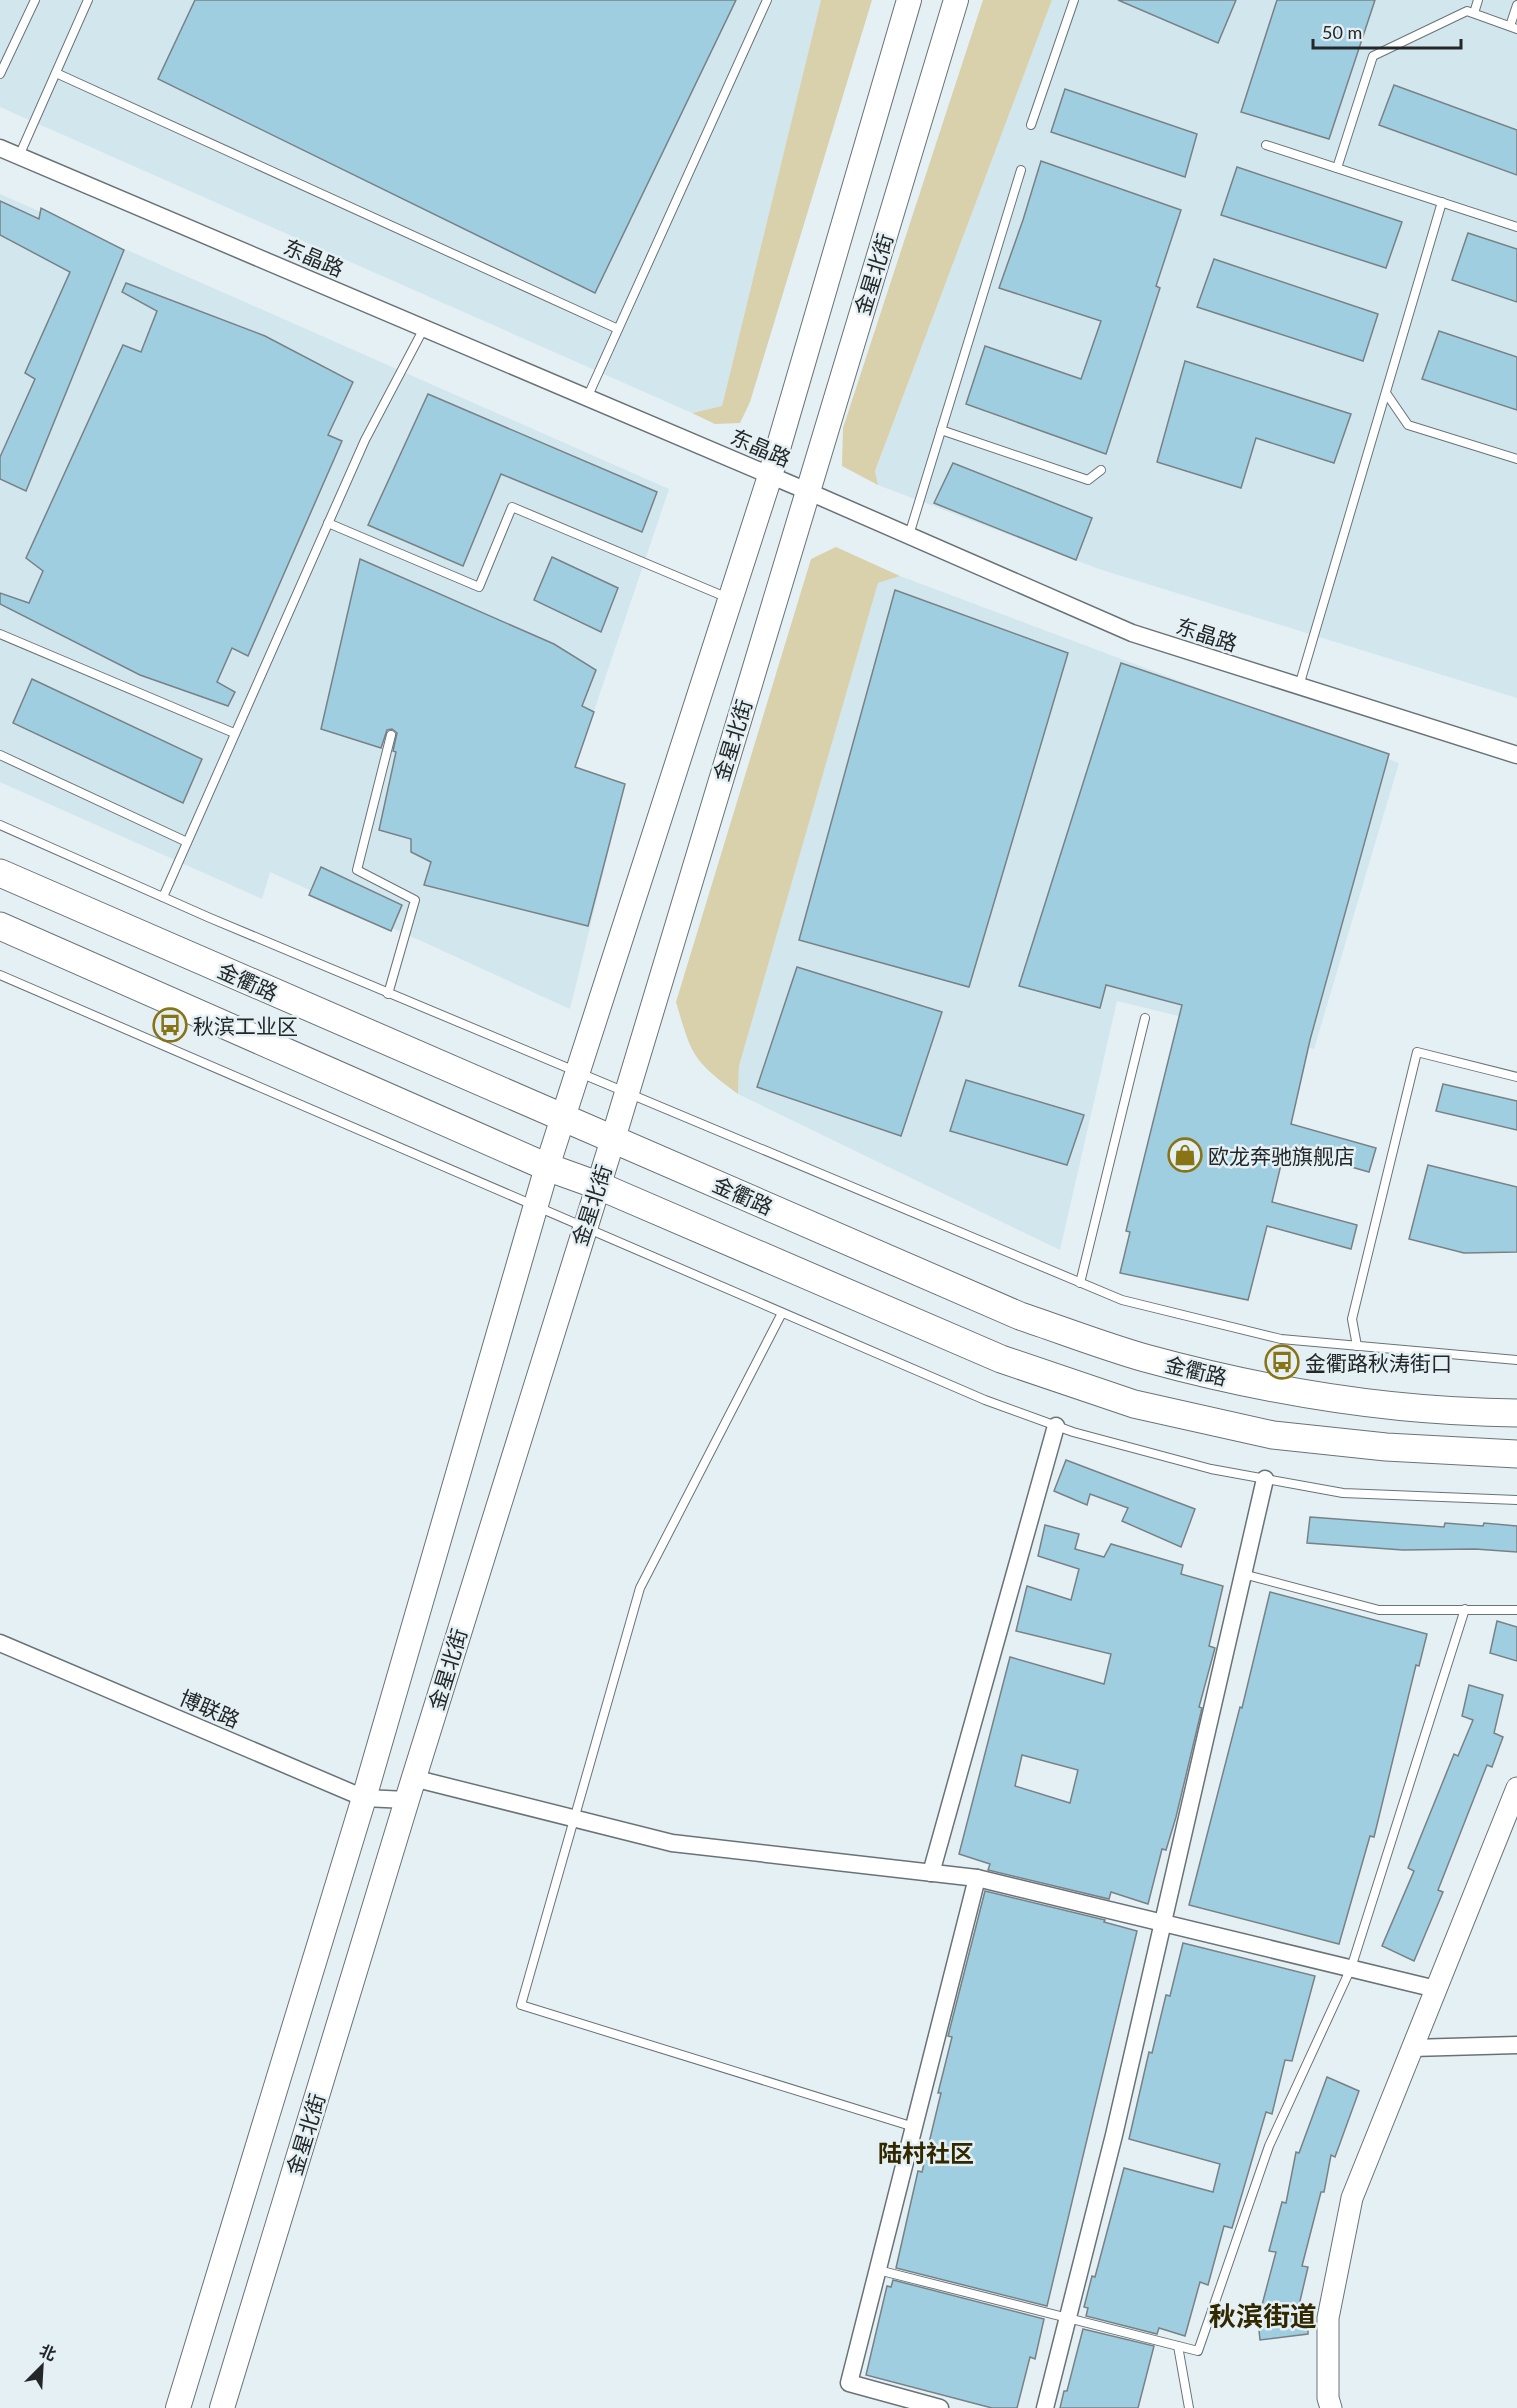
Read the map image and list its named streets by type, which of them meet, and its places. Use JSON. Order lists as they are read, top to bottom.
{
  "streets": {
    "main road": ["金星北街", "金衢路"],
    "street": ["东晶路", "博联路"]
  },
  "crossings": [
    ["东晶路", "金星北街"],
    ["金星北街", "金衢路"],
    ["金星北街", "博联路"]
  ],
  "districts": ["陆村社区", "秋滨街道"],
  "places": {
    "bus stop": ["秋滨工业区", "金衢路秋涛街口"],
    "shop": ["欧龙奔驰旗舰店"]
  },
  "scale_bar": "50 m",
  "north": "top right"
}
